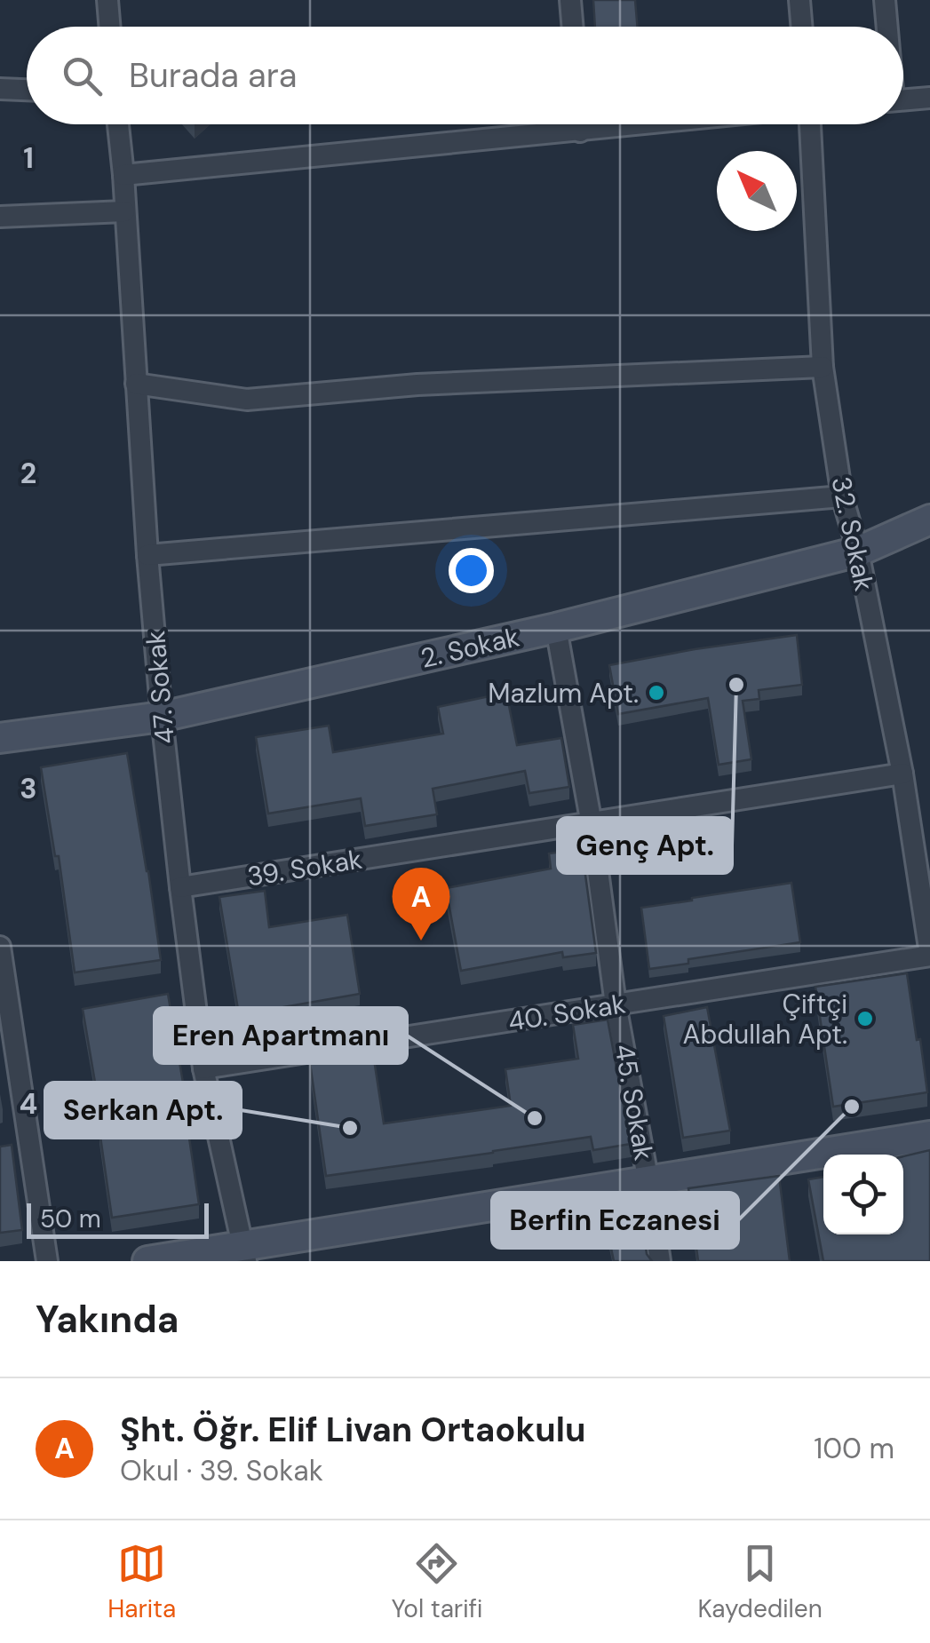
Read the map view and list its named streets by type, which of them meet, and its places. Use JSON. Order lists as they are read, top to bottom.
{
  "streets": {
    "street": [
      "32. Sokak",
      "2. Sokak",
      "47. Sokak",
      "39. Sokak",
      "40. Sokak",
      "45. Sokak"
    ]
  },
  "crossings": [
    ["32. Sokak", "2. Sokak"],
    ["32. Sokak", "39. Sokak"],
    ["32. Sokak", "40. Sokak"],
    ["2. Sokak", "47. Sokak"],
    ["2. Sokak", "45. Sokak"],
    ["47. Sokak", "39. Sokak"],
    ["47. Sokak", "40. Sokak"],
    ["39. Sokak", "45. Sokak"],
    ["40. Sokak", "45. Sokak"]
  ],
  "places": [
    "Genç Apt.",
    "Mazlum Apt.",
    "Çiftçi Abdullah Apt.",
    "Berfin Eczanesi",
    "Eren Apartmanı",
    "Serkan Apt."
  ],
  "scale_bar": "50 m",
  "north": "top left",
  "page": {
    "search": "Burada ara",
    "pins": "A",
    "scale": "50 m",
    "heading": "Yakında",
    "list": [
      {
        "mark": "A",
        "name": "Şht. Öğr. Elif Livan Ortaokulu",
        "note": "Okul · 39. Sokak",
        "value": "100 m"
      }
    ],
    "nav": ["Harita", "Yol tarifi", "Kaydedilen"]
  },
  "grid": {
    "rows": [
      "1",
      "2",
      "3",
      "4"
    ]
  }
}
